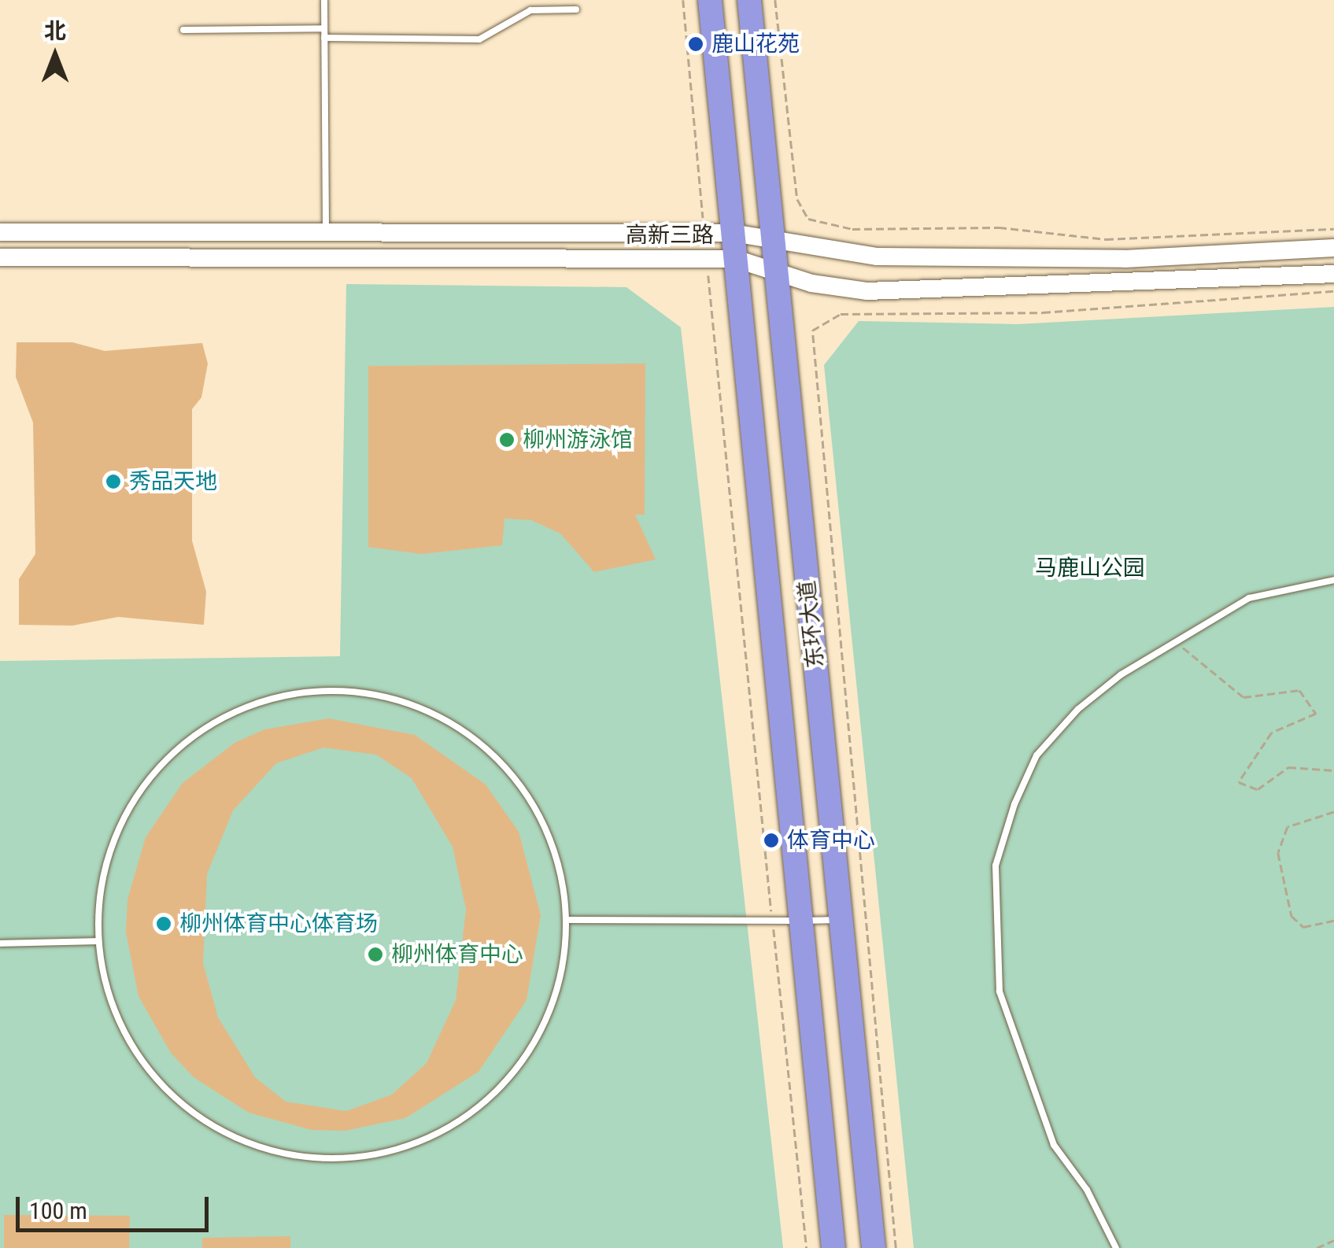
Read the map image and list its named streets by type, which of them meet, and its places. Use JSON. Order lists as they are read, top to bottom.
{
  "streets": {
    "highway": ["东环大道"],
    "main road": ["高新三路"]
  },
  "crossings": [
    ["高新三路", "东环大道"]
  ],
  "parks": ["马鹿山公园"],
  "places": [
    "鹿山花苑",
    "柳州游泳馆",
    "秀品天地",
    "体育中心",
    "柳州体育中心体育场",
    "柳州体育中心"
  ],
  "scale_bar": "100 m",
  "north": "top"
}
